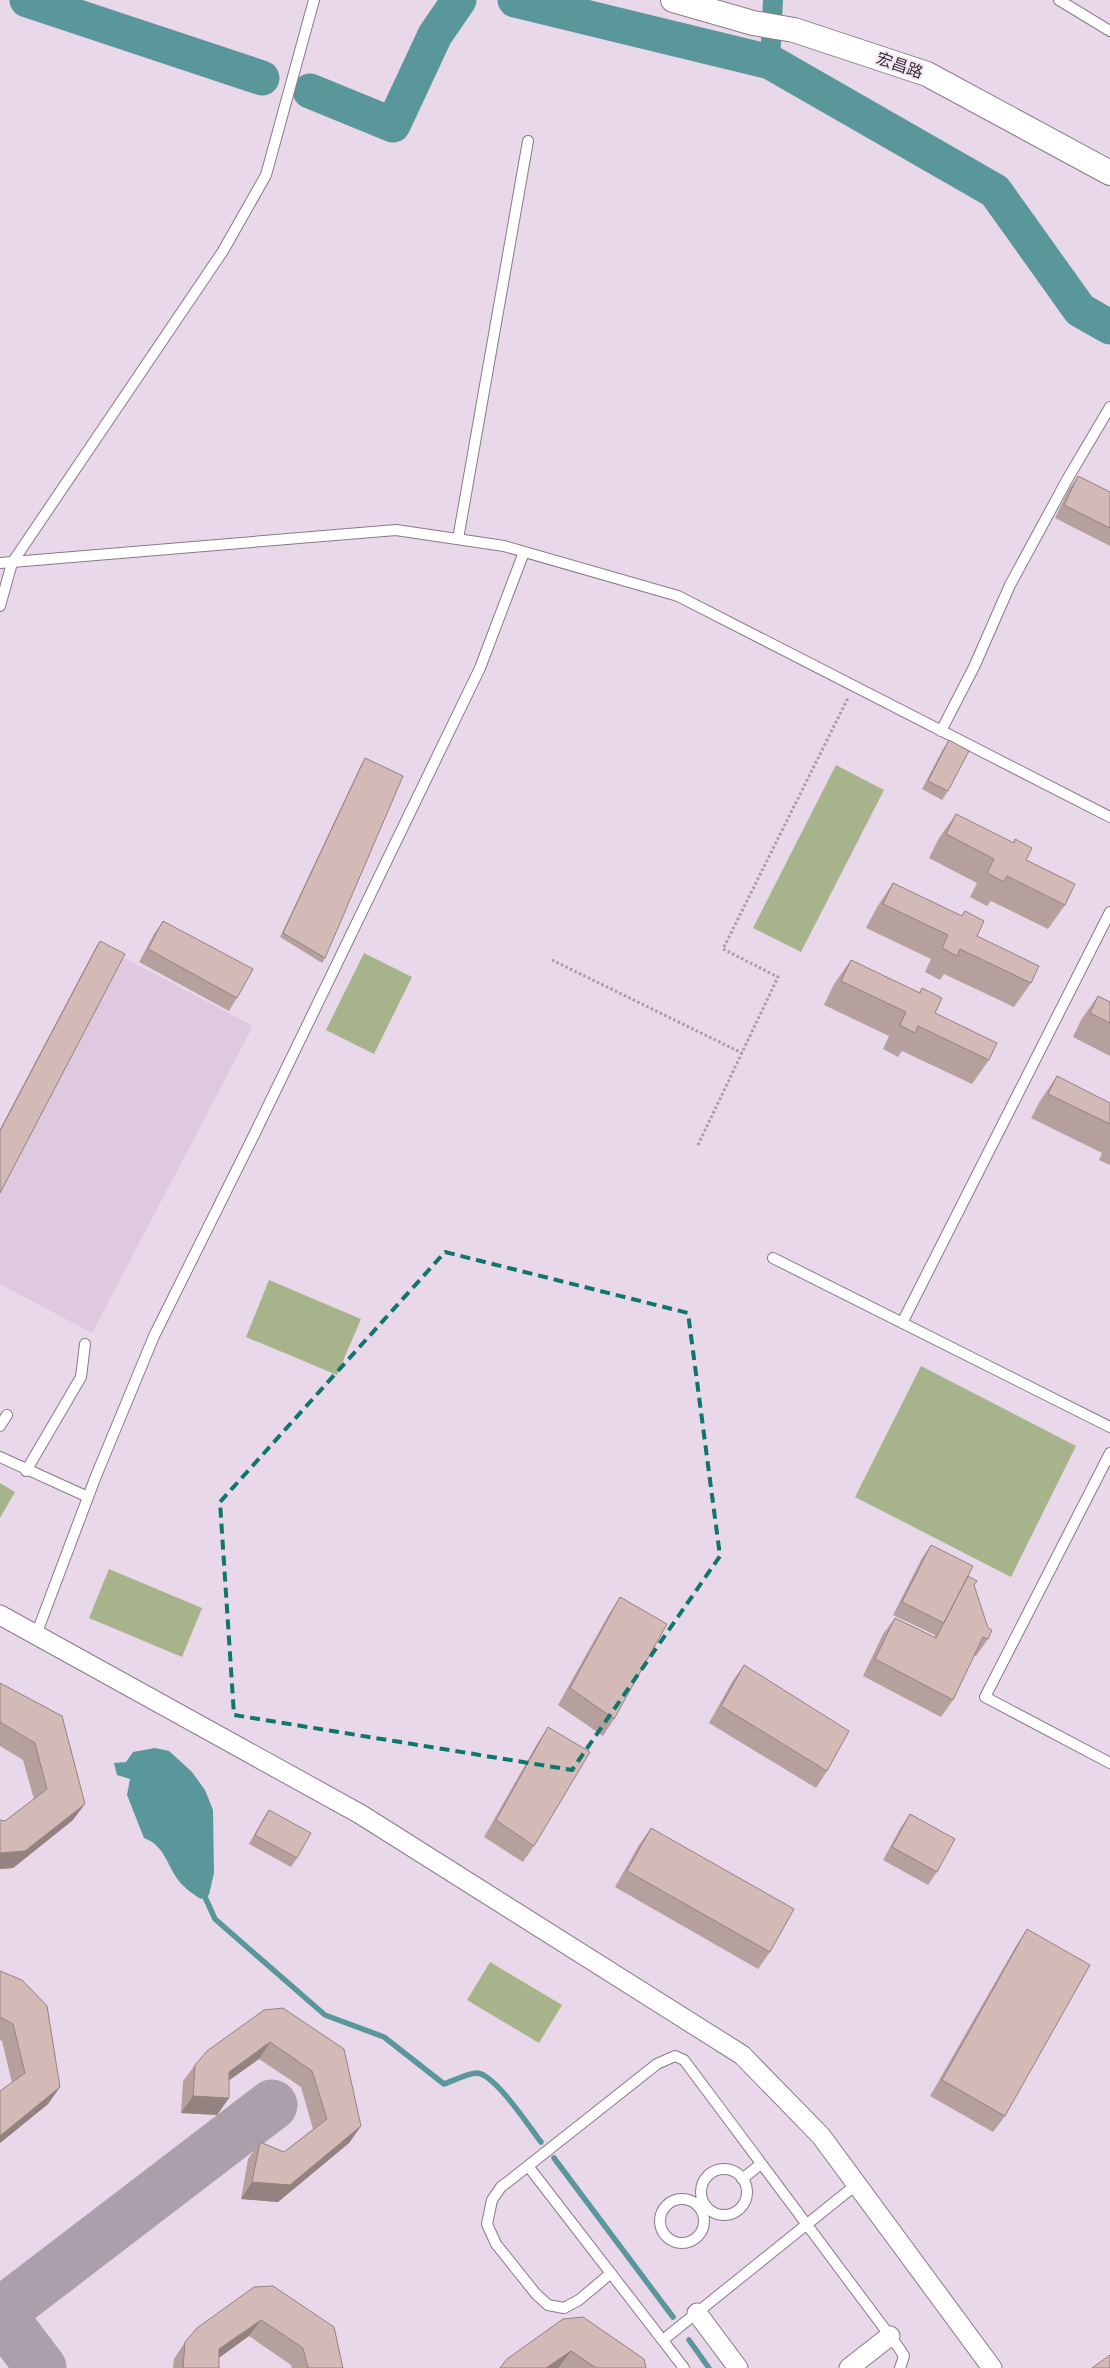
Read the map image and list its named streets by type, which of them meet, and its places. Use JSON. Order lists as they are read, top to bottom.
{
  "streets": {
    "street": ["宏昌路"]
  }
}
